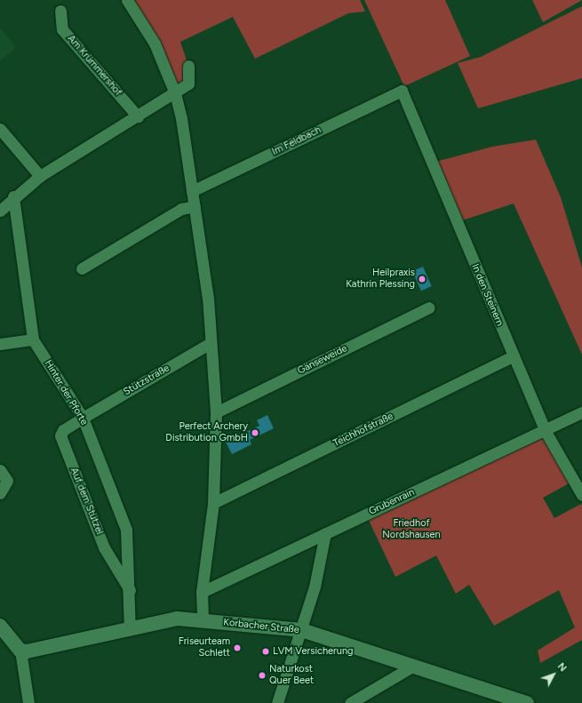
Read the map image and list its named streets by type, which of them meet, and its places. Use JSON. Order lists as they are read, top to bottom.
{
  "streets": {
    "street": [
      "Am Krümmershof",
      "Im Feldbach",
      "In den Steinern",
      "Gänseweide",
      "Stützstraße",
      "Hinter der Pforte",
      "Teichhofstraße",
      "Auf dem Stützel",
      "Grubenrain",
      "Korbacher Straße"
    ]
  },
  "crossings": [
    ["Im Feldbach", "In den Steinern"],
    ["In den Steinern", "Teichhofstraße"],
    ["In den Steinern", "Grubenrain"],
    ["Stützstraße", "Hinter der Pforte"],
    ["Stützstraße", "Auf dem Stützel"],
    ["Hinter der Pforte", "Auf dem Stützel"],
    ["Hinter der Pforte", "Korbacher Straße"]
  ],
  "parks": ["Friedhof Nordshausen"],
  "places": [
    "Heilpraxis Kathrin Plessing",
    "Perfect Archery Distribution GmbH",
    "Friseurteam Schlett",
    "LVM Versicherung",
    "Naturkost Quer Beet"
  ],
  "north": "top right"
}
